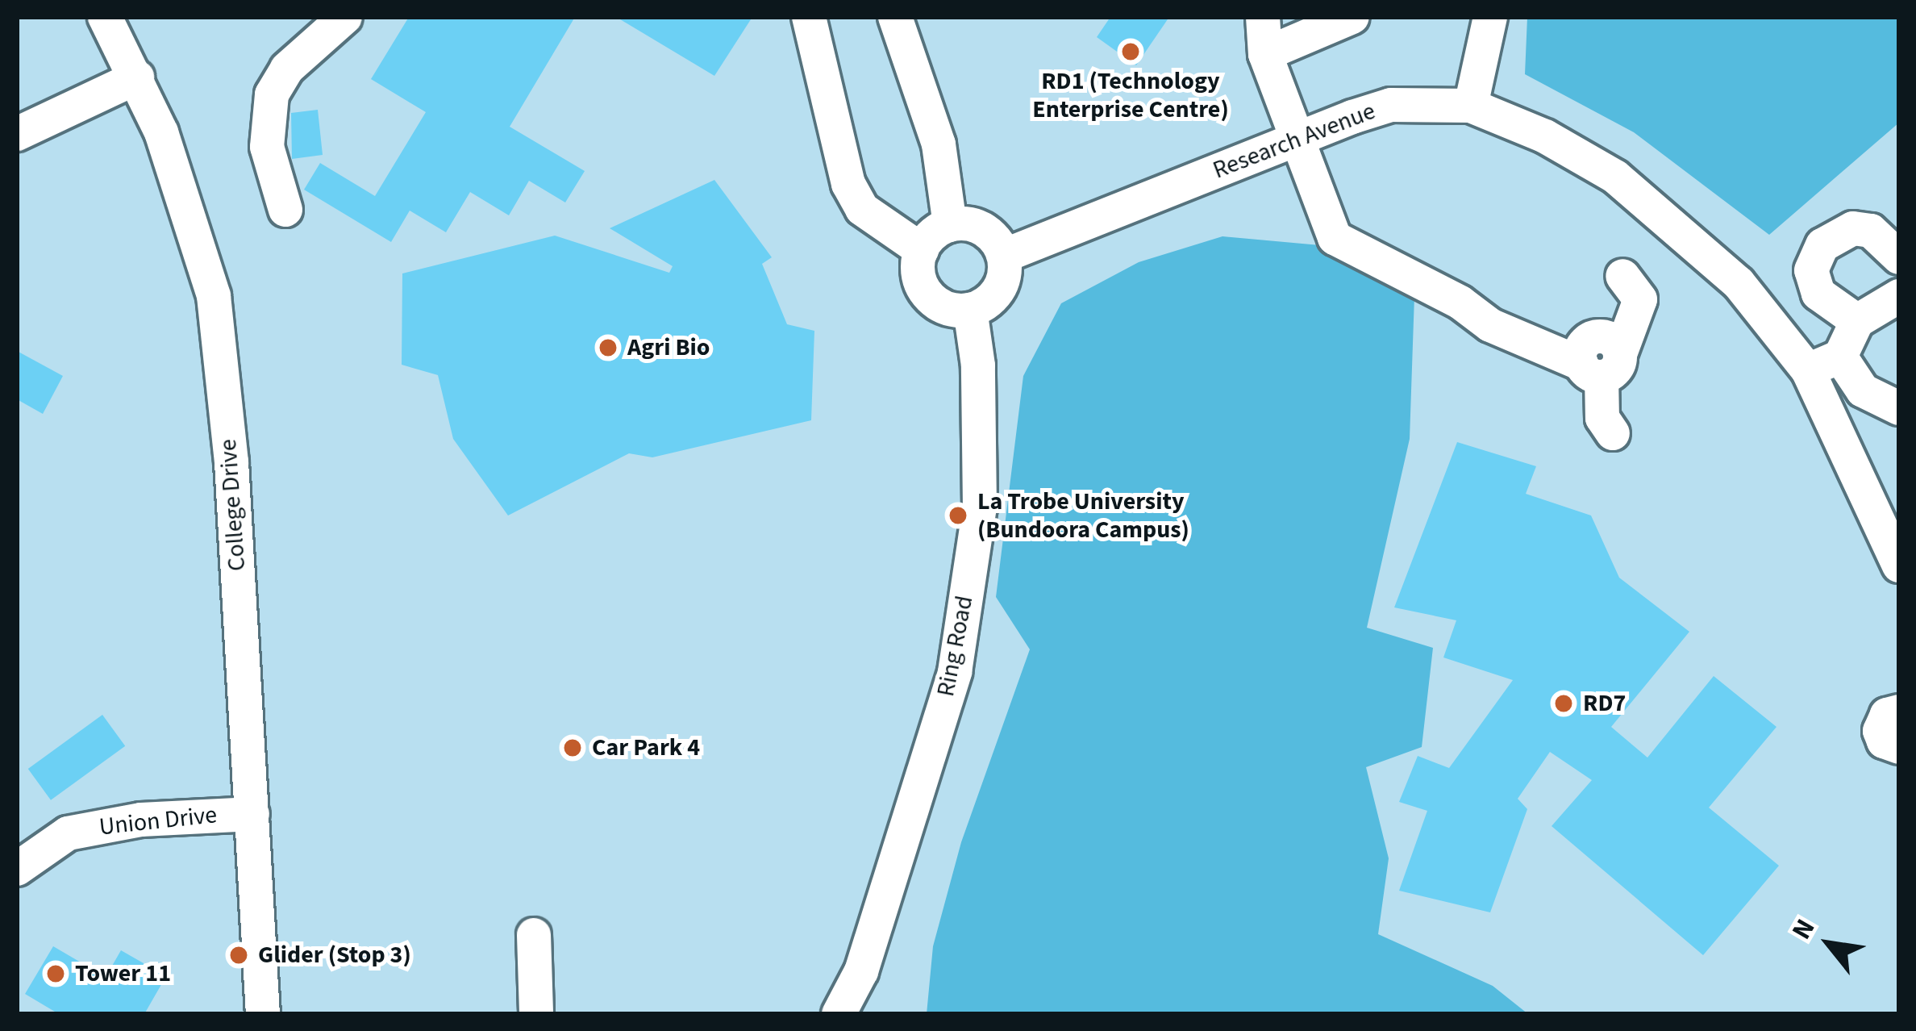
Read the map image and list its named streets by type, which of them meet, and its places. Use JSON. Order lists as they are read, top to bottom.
{
  "streets": {
    "street": [
      "Research Avenue",
      "College Drive",
      "Ring Road",
      "Union Drive"
    ]
  },
  "crossings": [
    ["Research Avenue", "Ring Road"],
    ["College Drive", "Union Drive"]
  ],
  "places": [
    "RD1 (Technology Enterprise Centre)",
    "Agri Bio",
    "La Trobe University (Bundoora Campus)",
    "RD7",
    "Car Park 4",
    "Glider (Stop 3)",
    "Tower 11"
  ],
  "north": "top left"
}
